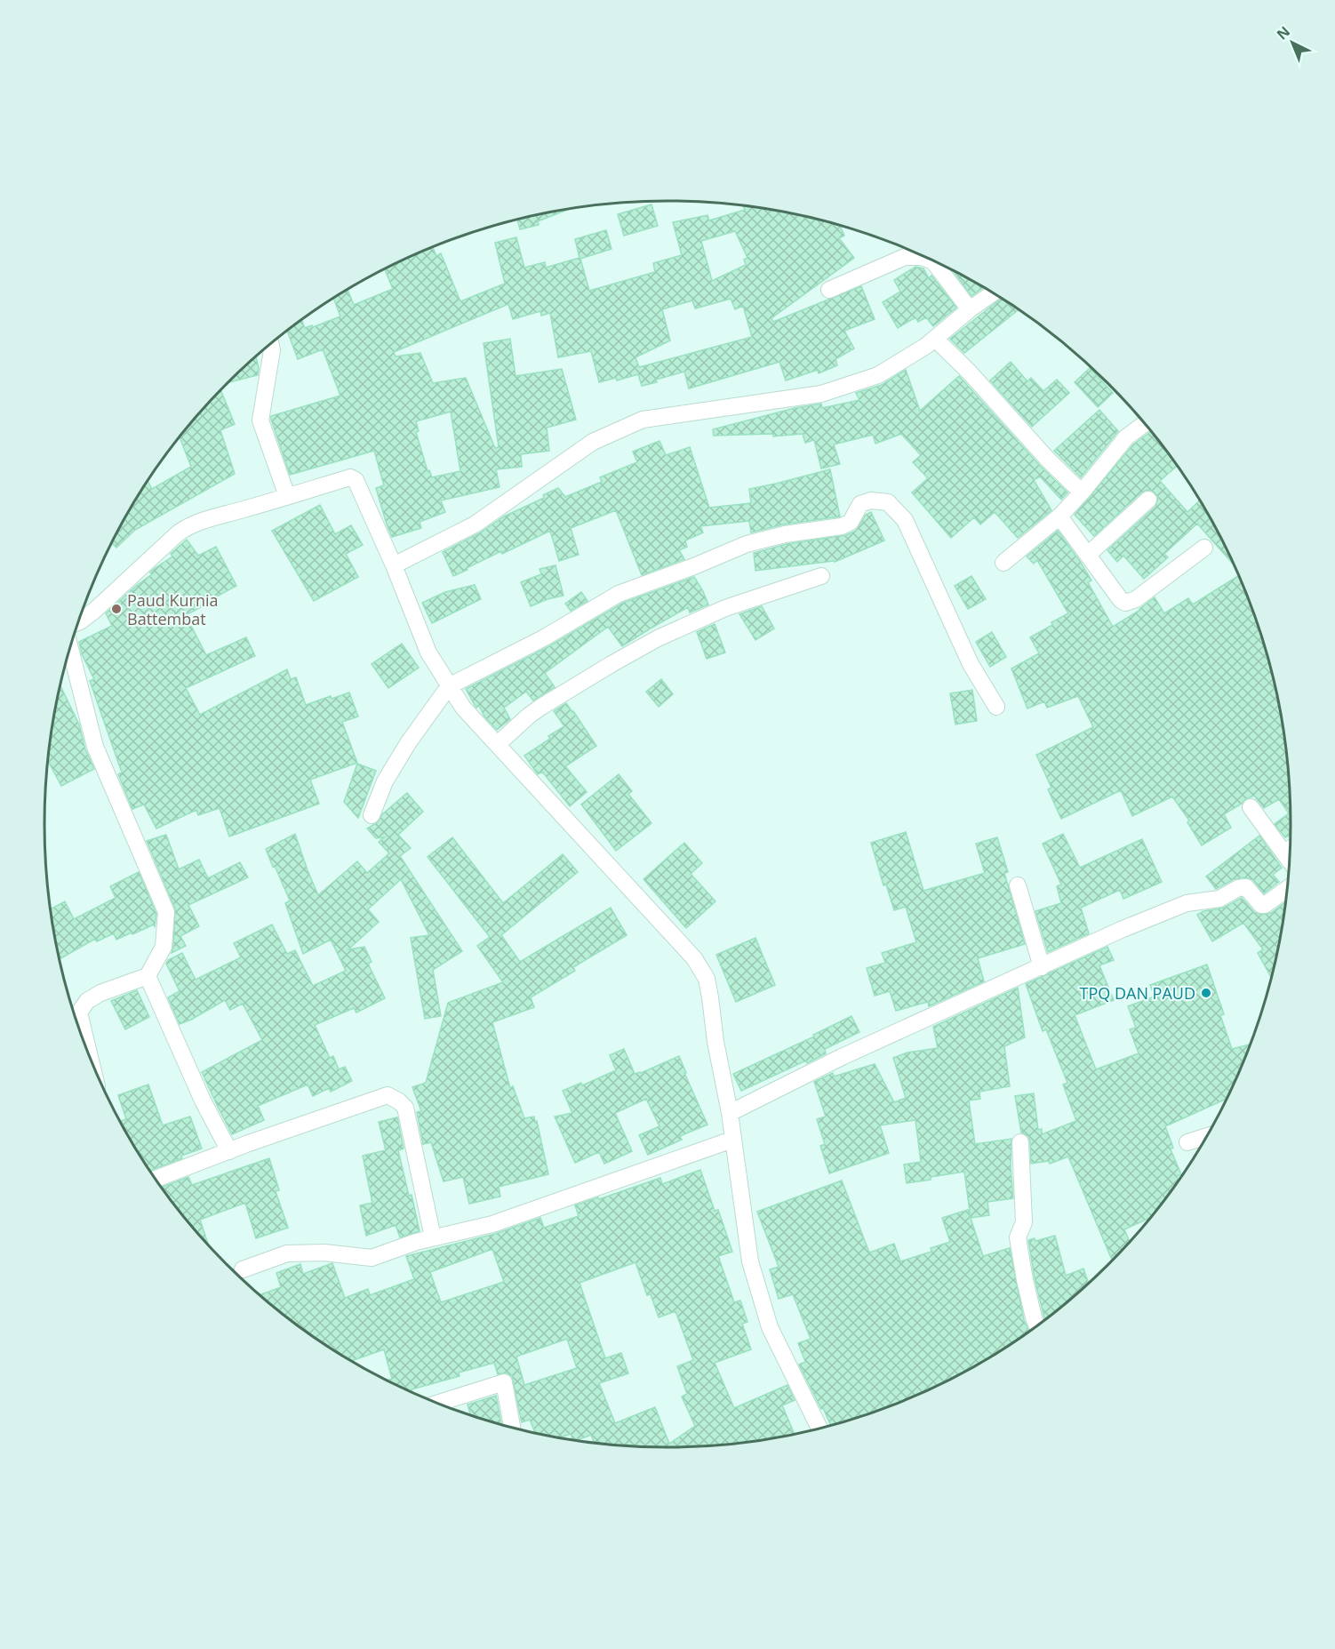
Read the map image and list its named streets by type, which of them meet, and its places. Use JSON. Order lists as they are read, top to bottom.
{
  "places": ["Paud Kurnia Battembat", "TPQ DAN PAUD"],
  "north": "top left"
}
